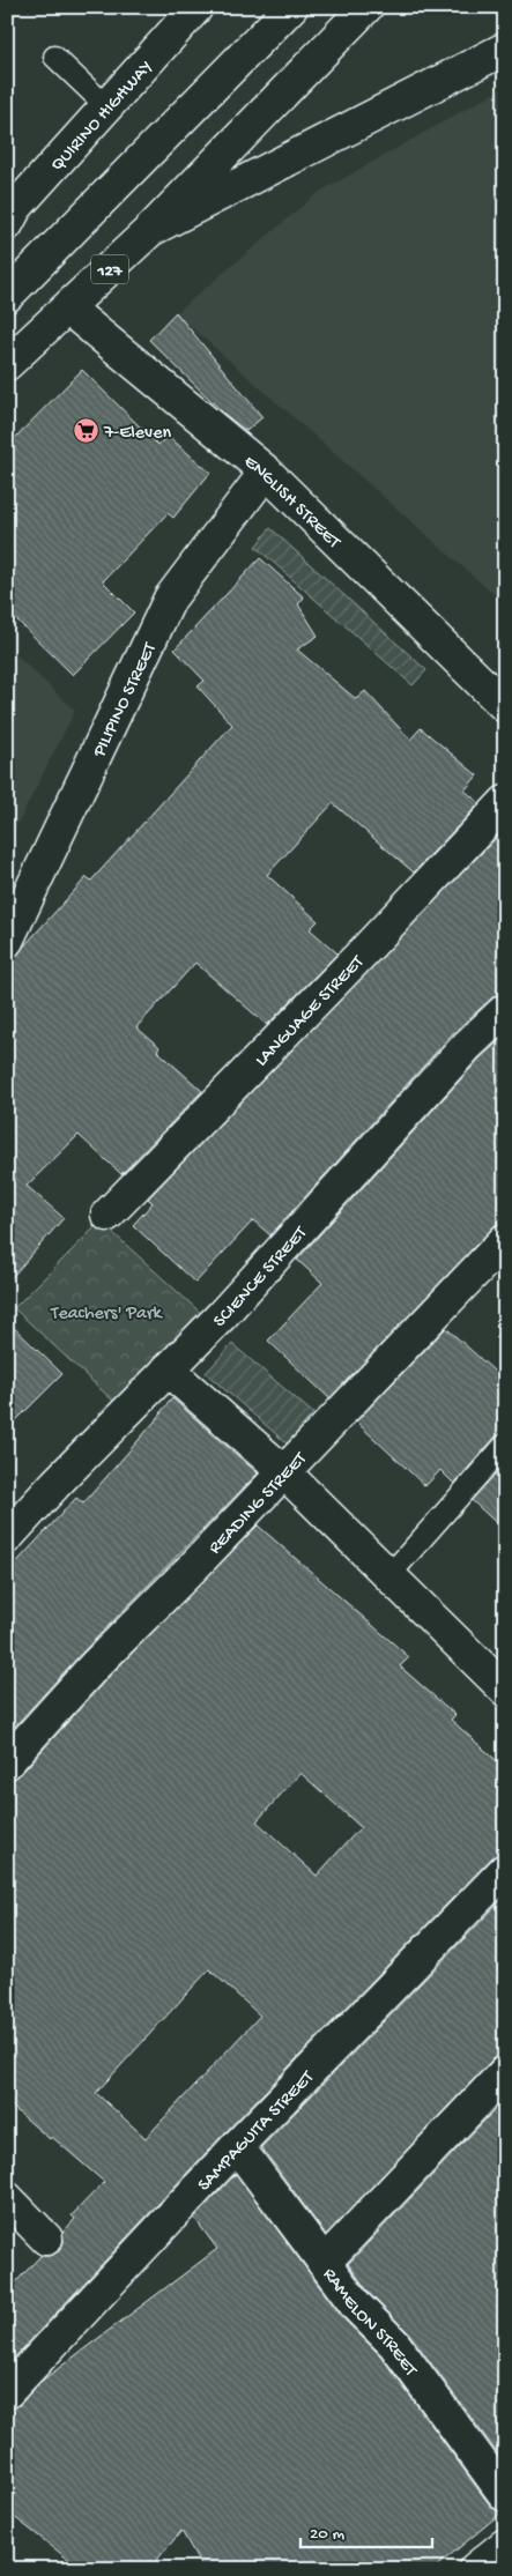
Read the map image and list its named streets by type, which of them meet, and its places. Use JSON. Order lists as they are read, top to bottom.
{
  "streets": {
    "main road": [
      "QUIRINO HIGHWAY",
      "127",
      "ENGLISH STREET",
      "PILIPINO STREET",
      "LANGUAGE STREET",
      "SCIENCE STREET",
      "READING STREET",
      "SAMPAGUITA STREET",
      "RAMELON STREET"
    ]
  },
  "crossings": [
    ["127", "ENGLISH STREET"],
    ["ENGLISH STREET", "PILIPINO STREET"],
    ["SAMPAGUITA STREET", "RAMELON STREET"]
  ],
  "parks": ["Teachers' Park"],
  "places": {
    "supermarket": ["7-Eleven"]
  },
  "scale_bar": "20 m"
}
